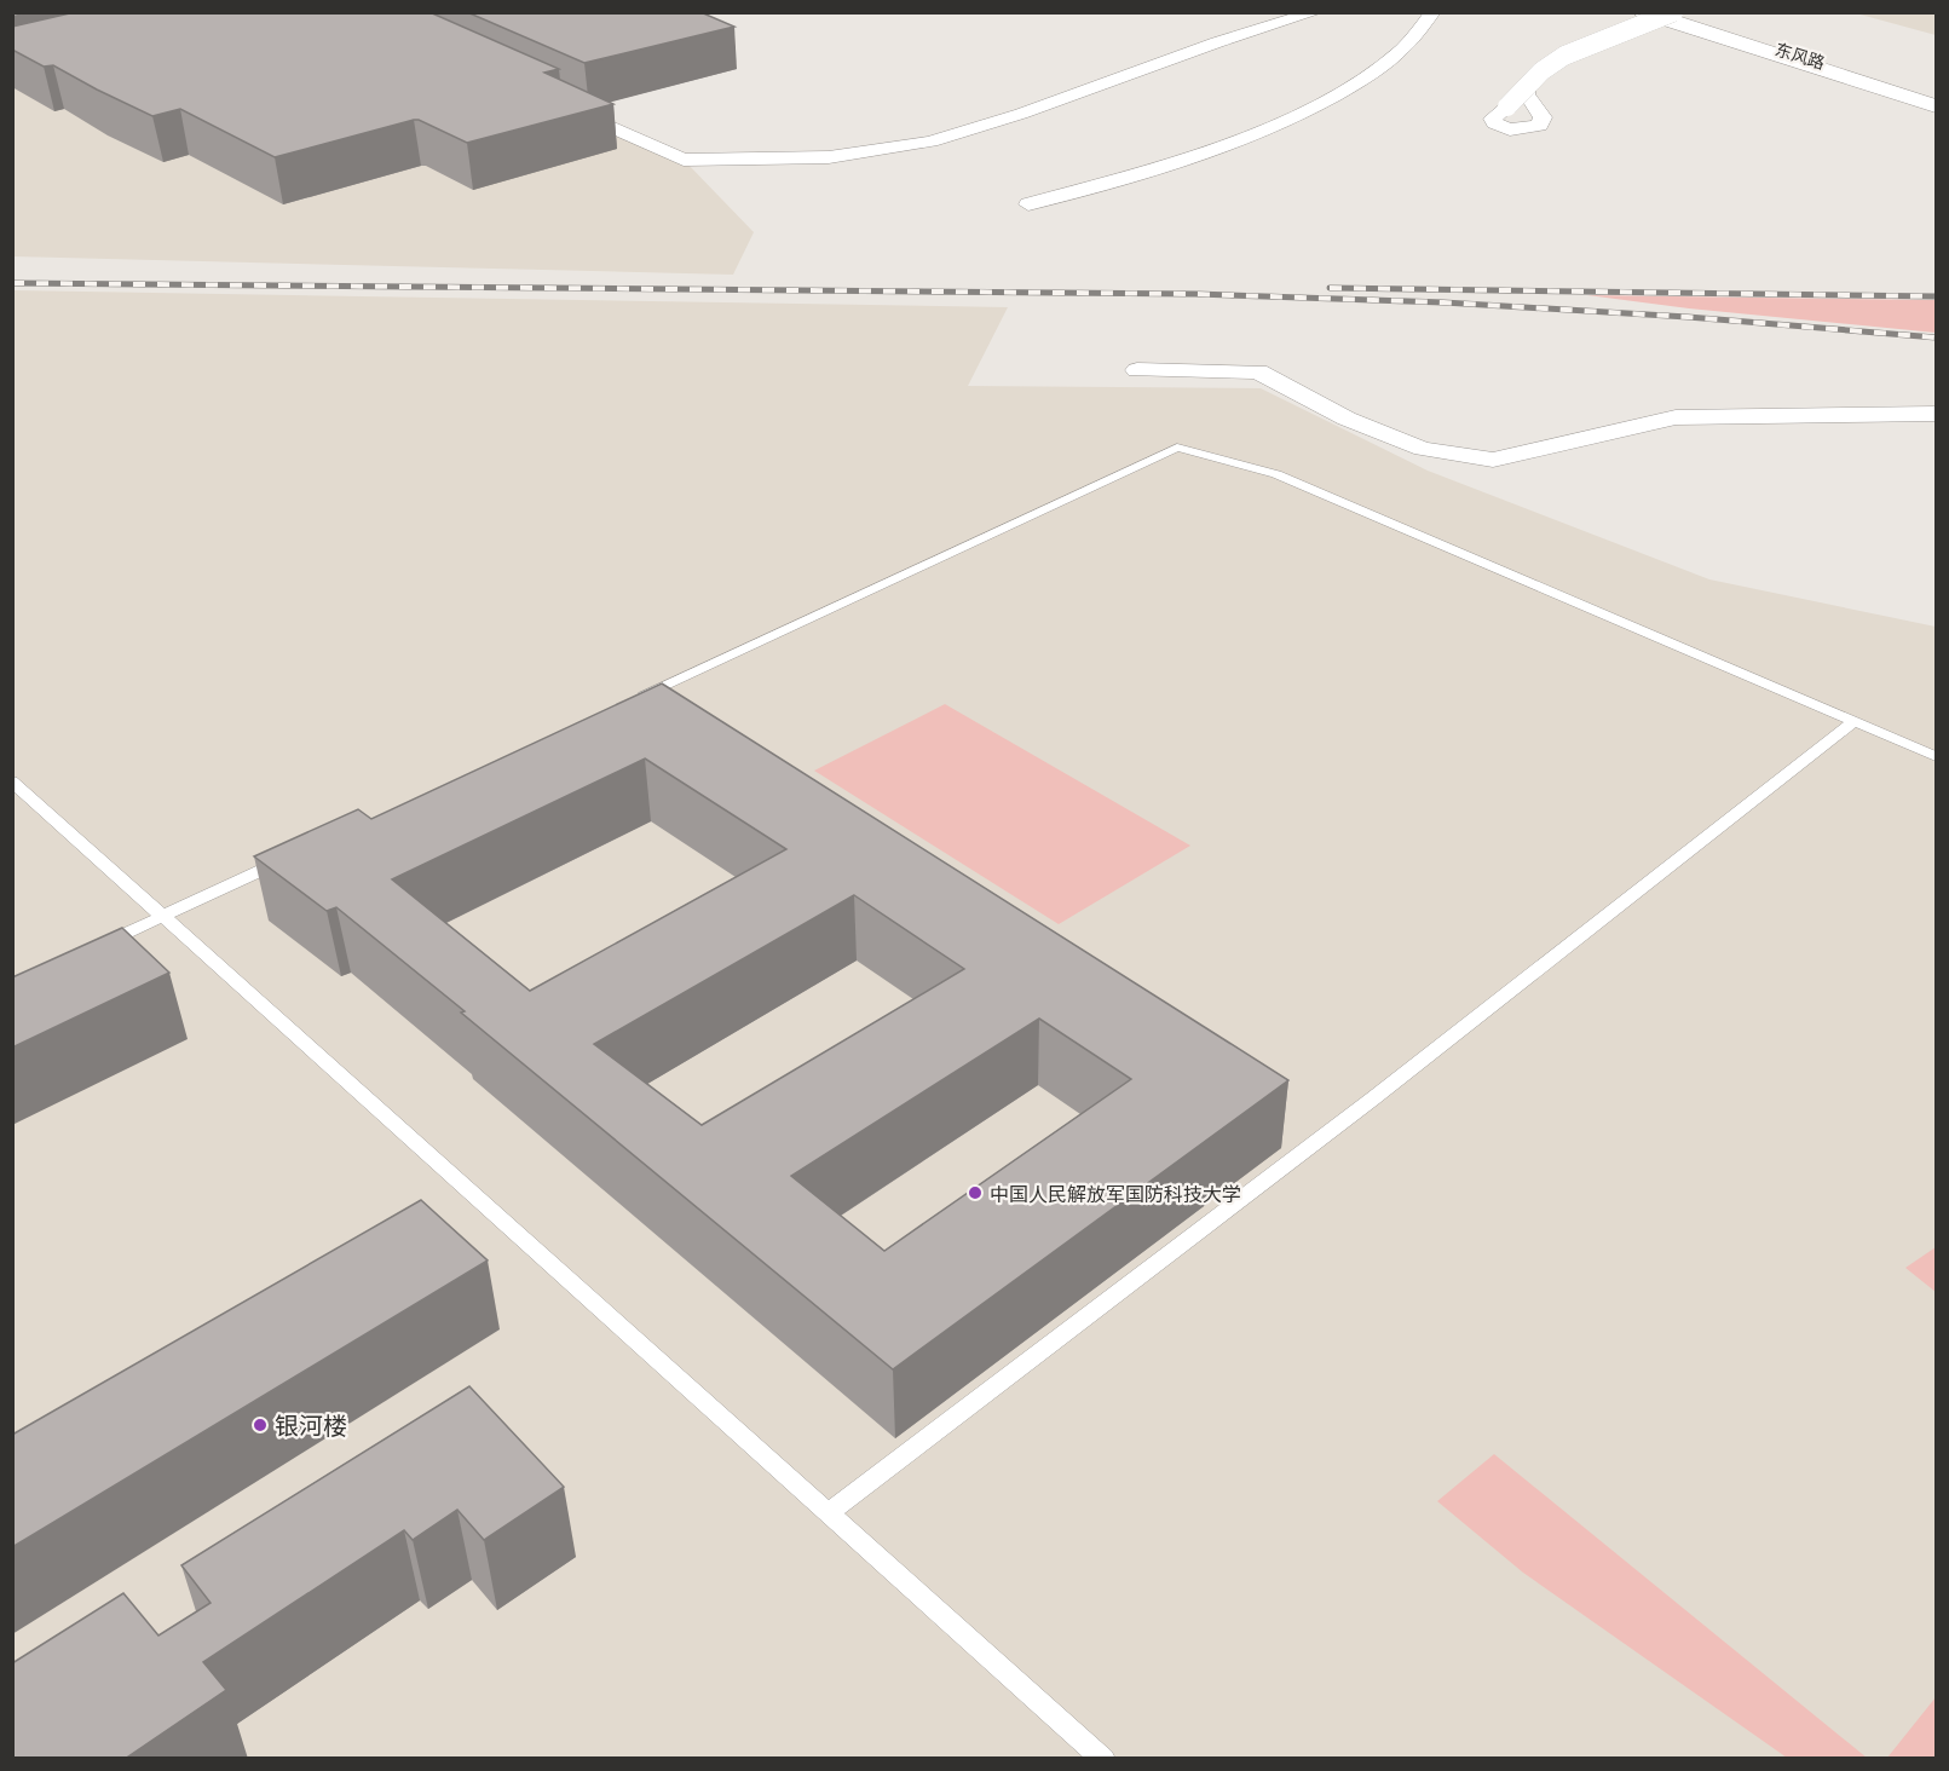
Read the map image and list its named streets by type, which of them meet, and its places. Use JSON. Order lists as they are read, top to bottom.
{
  "streets": {
    "main road": ["东风路"]
  },
  "places": ["中国人民解放军国防科技大学", "银河楼"]
}
